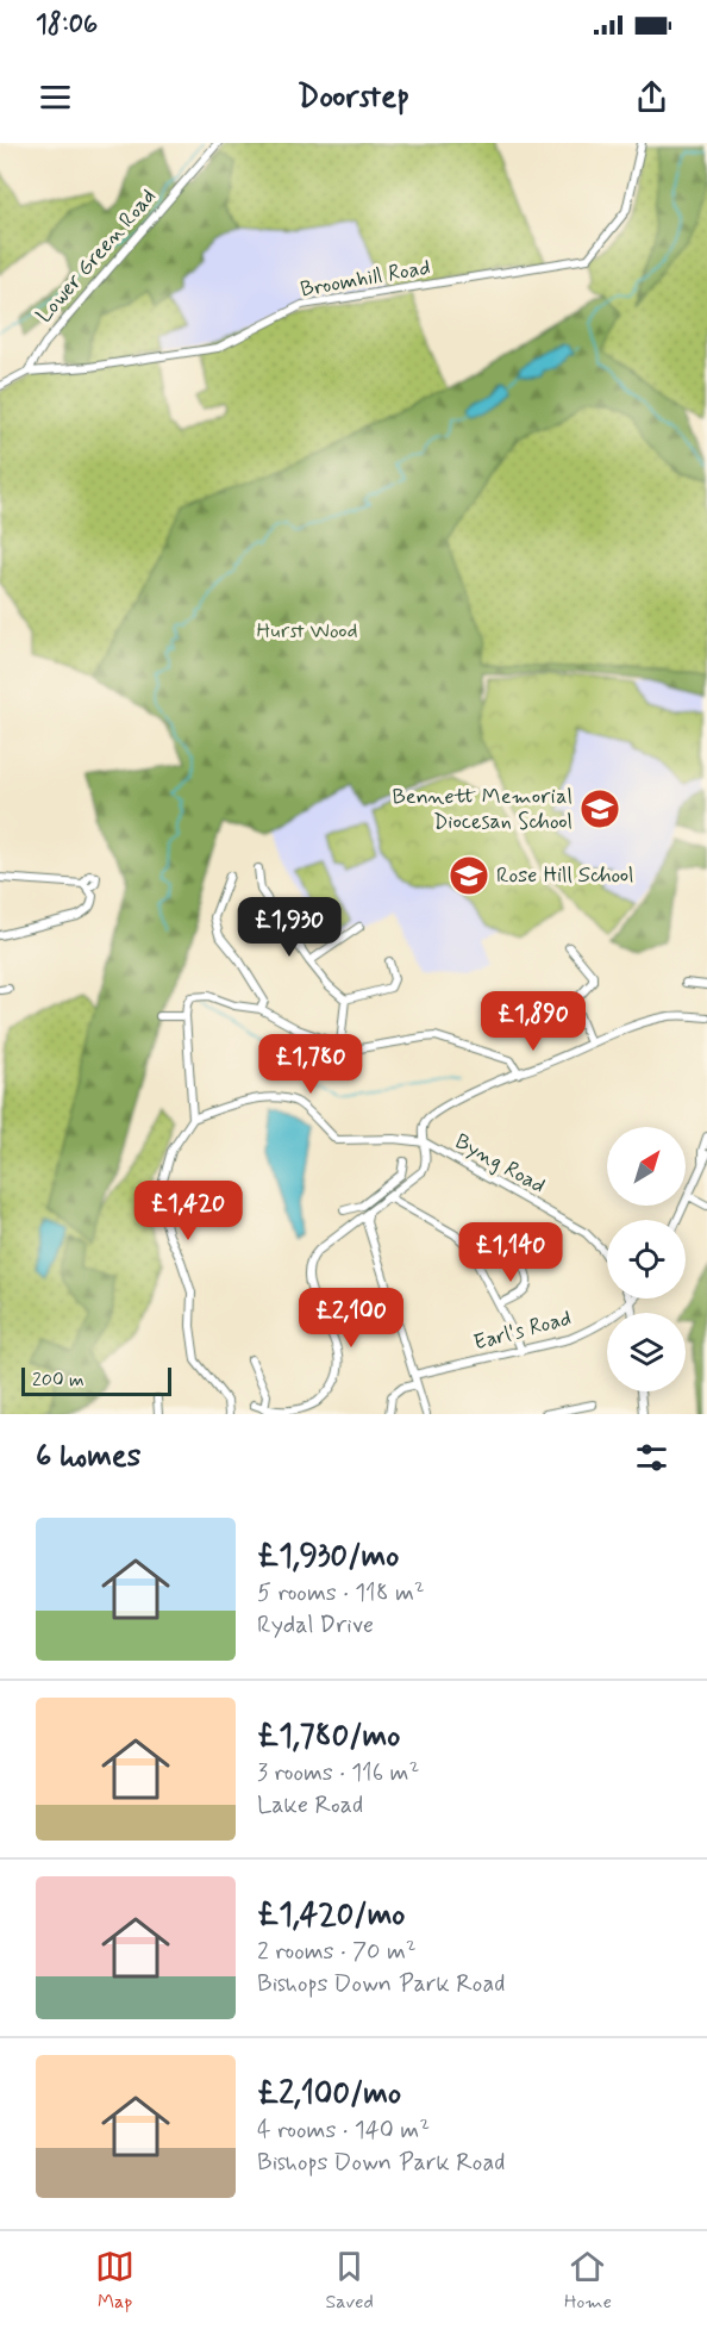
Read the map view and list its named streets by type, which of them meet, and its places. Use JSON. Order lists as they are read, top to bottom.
{
  "streets": {
    "street": [
      "Lower Green Road",
      "Broomhill Road",
      "Byng Road",
      "Earl's Road"
    ]
  },
  "crossings": [
    ["Lower Green Road", "Broomhill Road"]
  ],
  "parks": ["Hurst Wood"],
  "places": {
    "school or university": ["Bennett Memorial Diocesan School", "Rose Hill School"]
  },
  "scale_bar": "200 m",
  "north": "top right",
  "page": {
    "status": "18:06",
    "header": "Doorstep",
    "price": [
      "£1,930",
      "£1,890",
      "£1,780",
      "£1,420",
      "£1,140",
      "£2,100"
    ],
    "scale": "200 m",
    "heading": "6 homes",
    "list": [
      {
        "name": "£1,930/mo",
        "note": "5 rooms · 118 m² · Rydal Drive"
      },
      {
        "name": "£1,780/mo",
        "note": "3 rooms · 116 m² · Lake Road"
      },
      {
        "name": "£1,420/mo",
        "note": "2 rooms · 70 m² · Bishops Down Park Road"
      },
      {
        "name": "£2,100/mo",
        "note": "4 rooms · 140 m² · Bishops Down Park Road"
      }
    ],
    "tabs": ["Map", "Saved", "Home"]
  }
}
